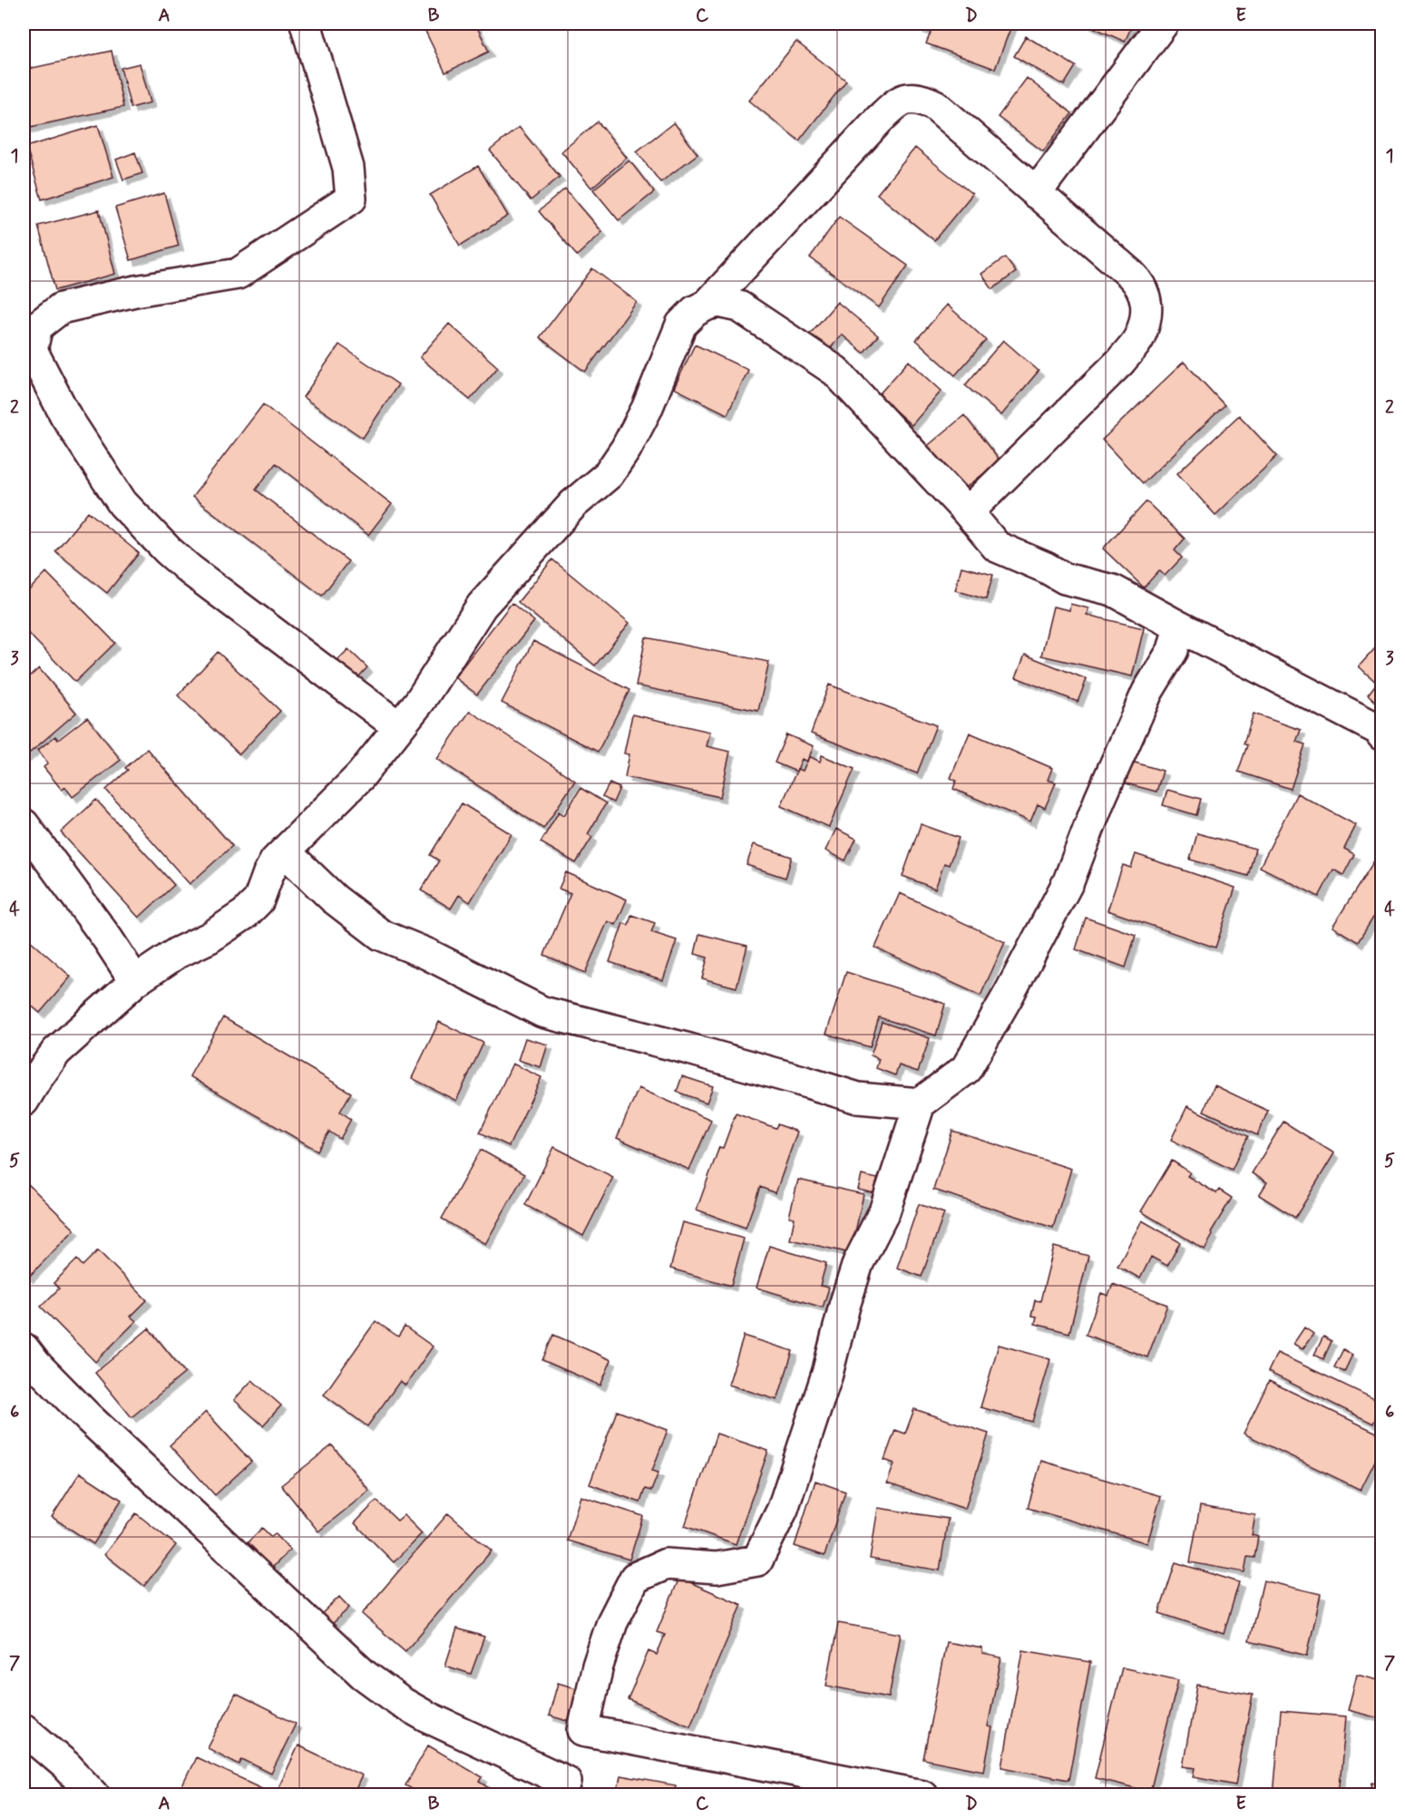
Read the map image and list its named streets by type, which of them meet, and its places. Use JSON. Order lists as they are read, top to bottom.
{
  "grid": {
    "columns": [
      "A",
      "B",
      "C",
      "D",
      "E"
    ],
    "rows": [
      "1",
      "2",
      "3",
      "4",
      "5",
      "6",
      "7"
    ]
  }
}
